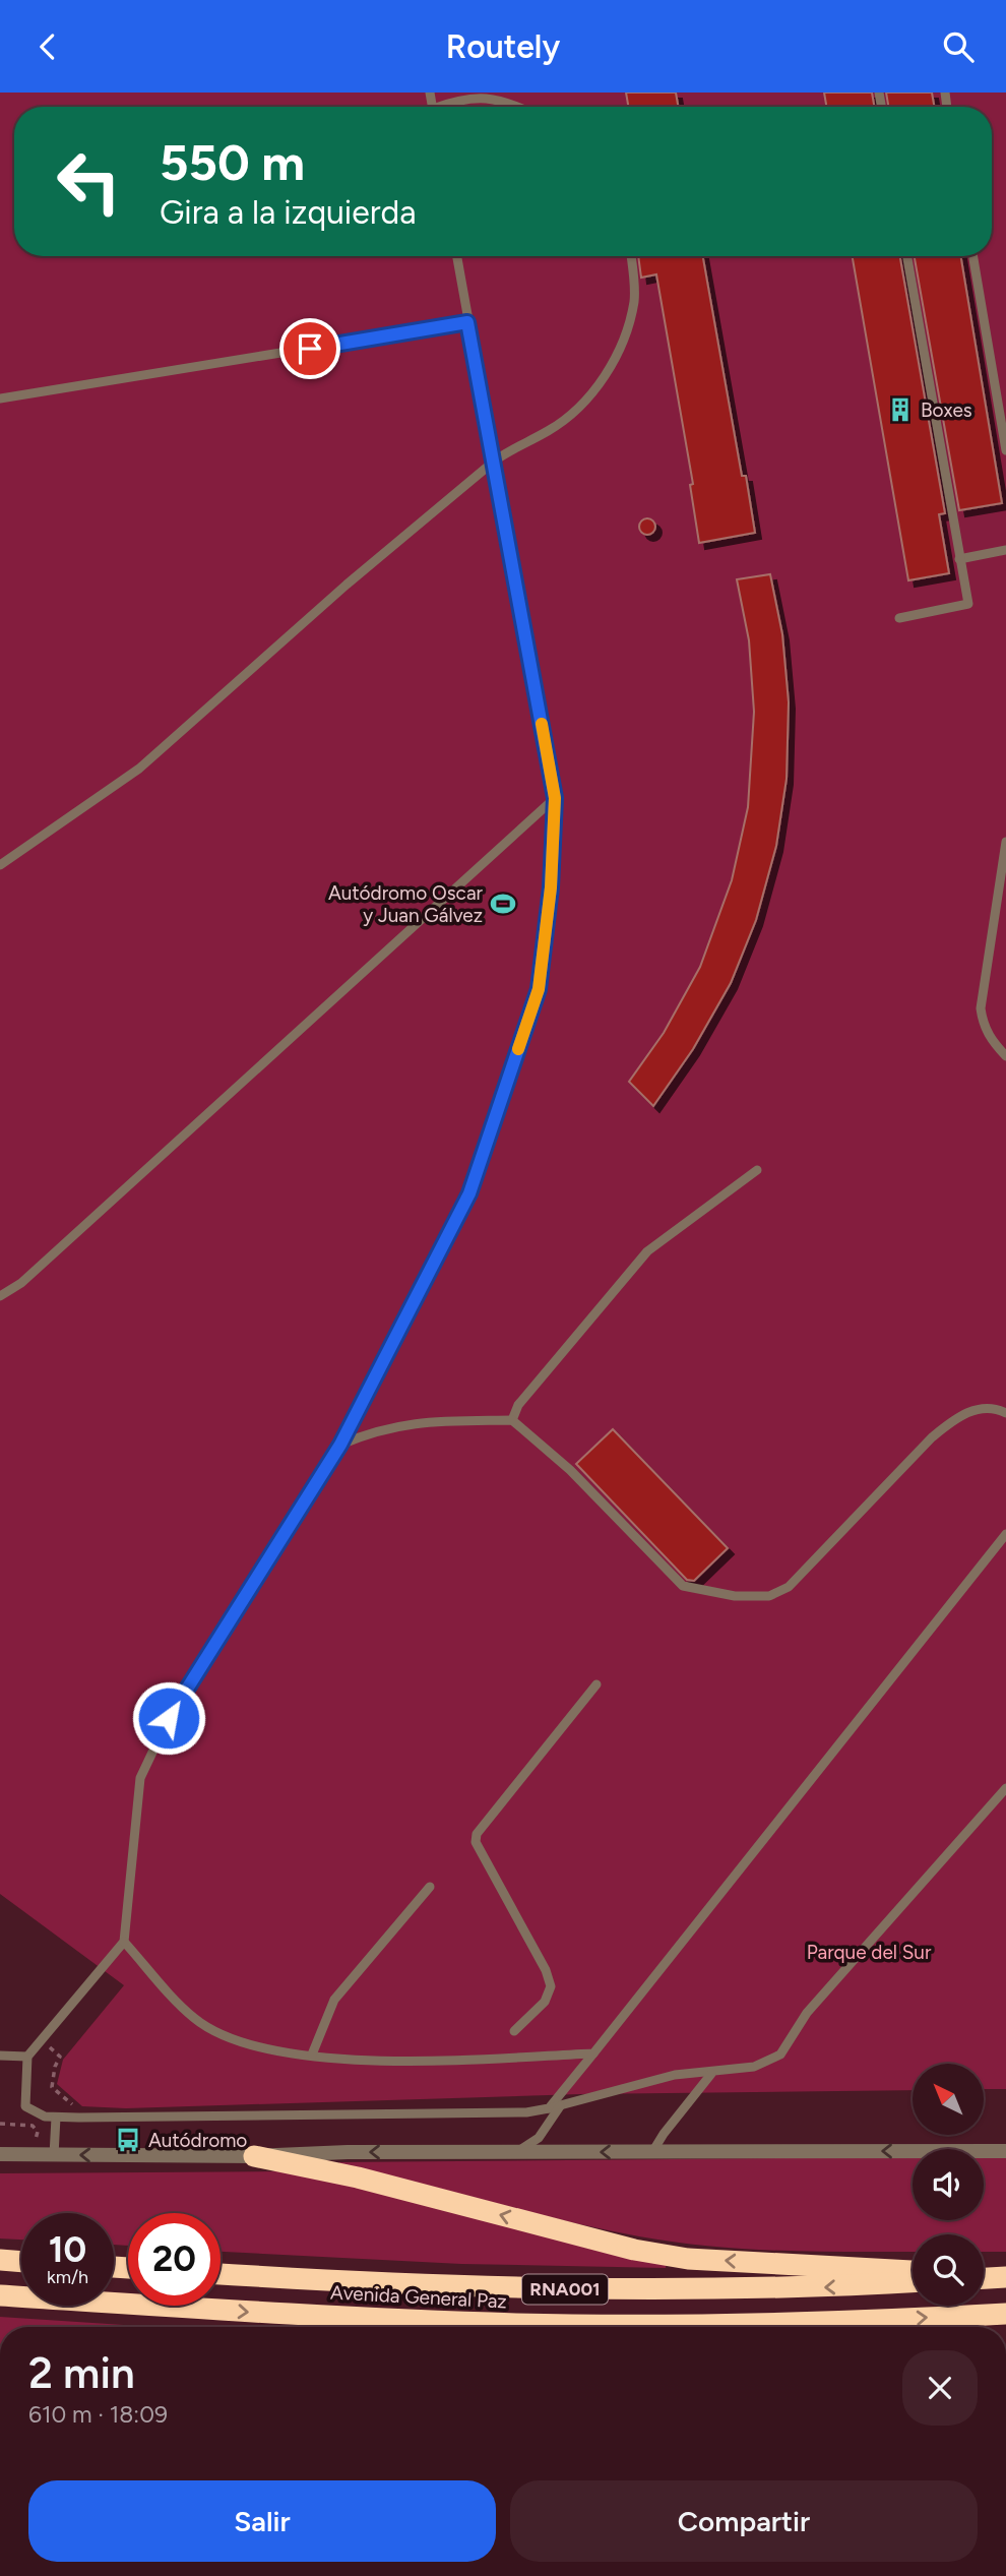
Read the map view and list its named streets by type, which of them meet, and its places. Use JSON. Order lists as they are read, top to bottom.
{
  "streets": {
    "highway": ["RNA001", "Avenida General Paz"]
  },
  "parks": ["Parque del Sur"],
  "places": {
    "building": ["Boxes"],
    "sports": ["Autódromo Oscar y Juan Gálvez"],
    "bus stop": ["Autódromo"]
  },
  "north": "top left",
  "page": {
    "header": "Routely",
    "turn": ["550 m", "Gira a la izquierda"],
    "speed": "10 km/h",
    "limit": "20",
    "heading": ["2 min", "610 m · 18:09"],
    "buttons": ["Salir", "Compartir"]
  }
}
